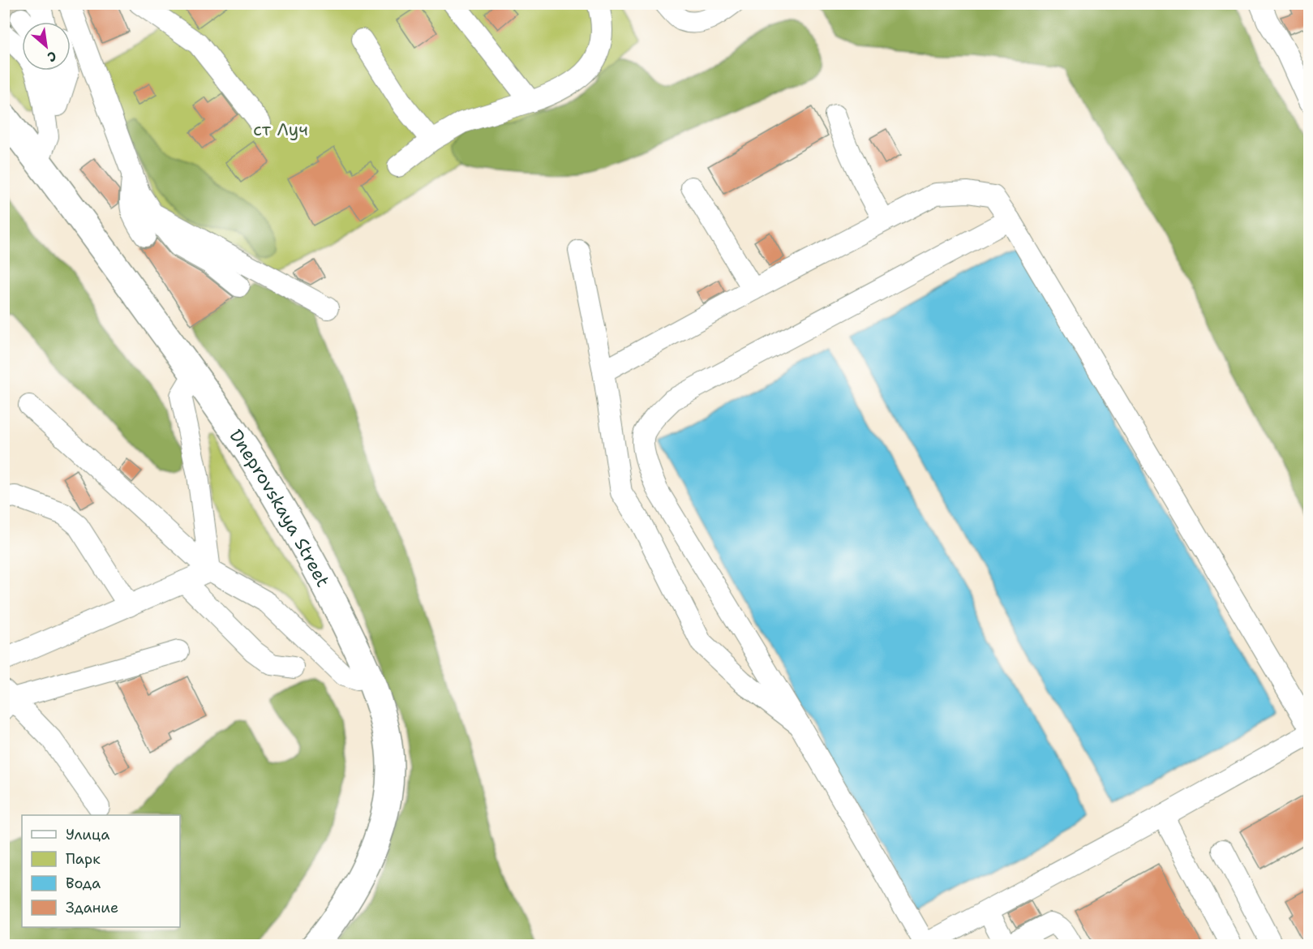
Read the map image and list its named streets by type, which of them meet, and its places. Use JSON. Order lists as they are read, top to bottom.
{
  "streets": {
    "main road": ["Dneprovskaya Street"]
  },
  "parks": ["ст Луч"],
  "legend": [
    "Улица",
    "Парк",
    "Вода",
    "Здание"
  ],
  "north": "bottom right"
}
